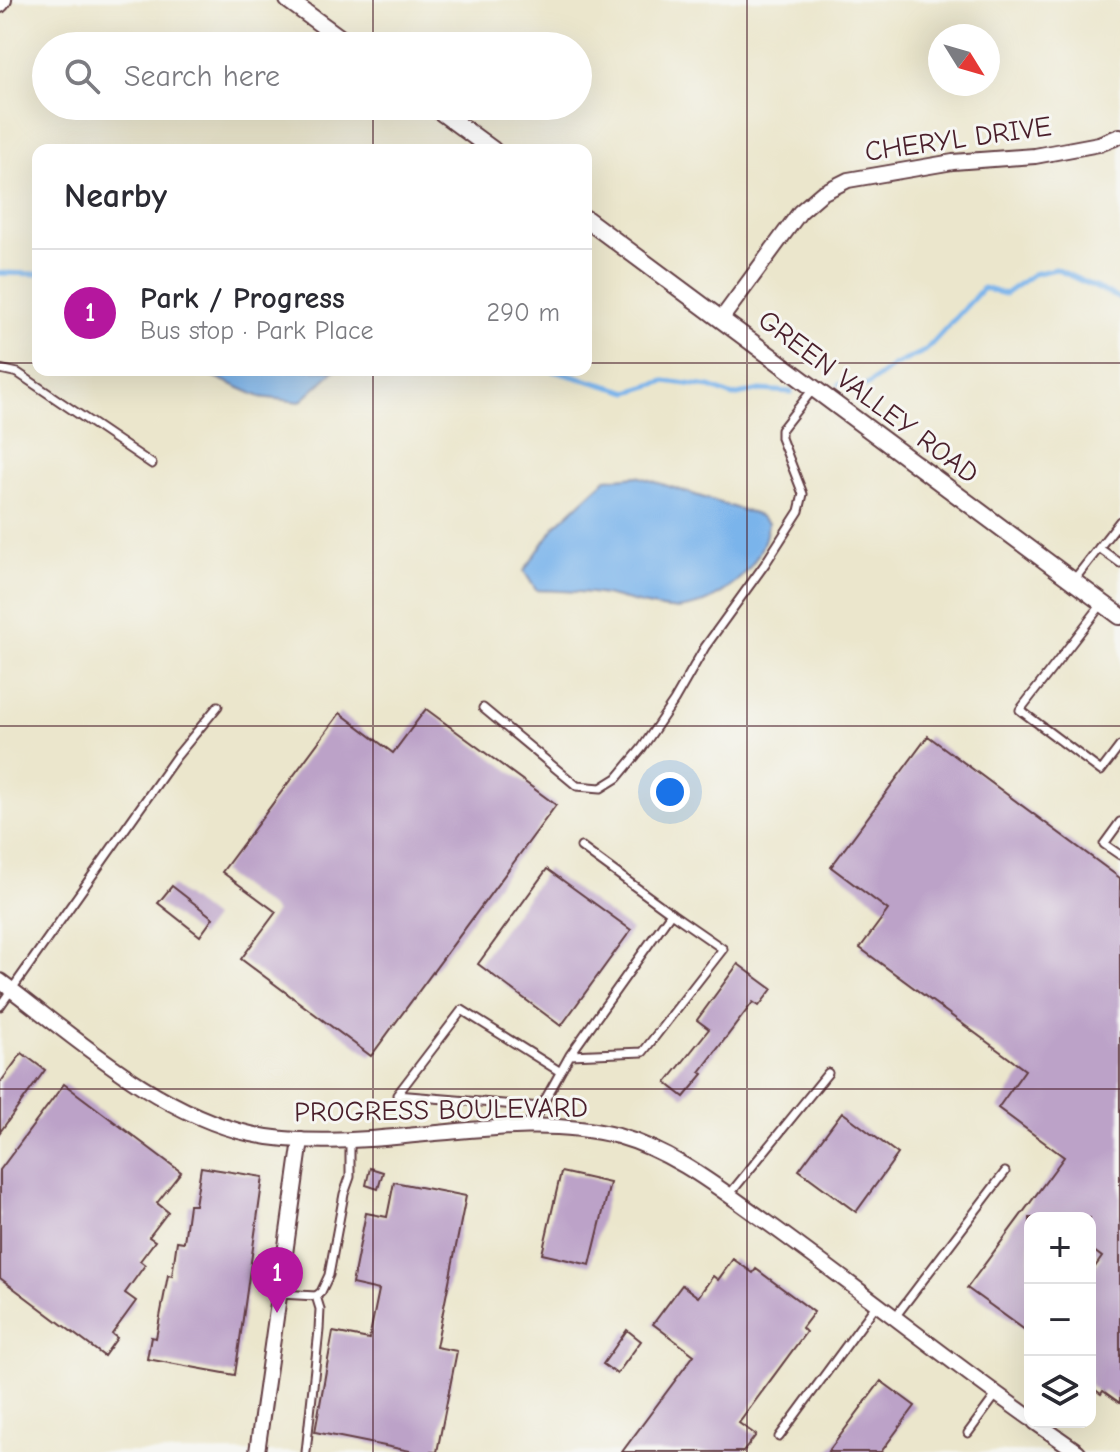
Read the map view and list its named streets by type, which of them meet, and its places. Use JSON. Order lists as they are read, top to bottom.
{
  "streets": {
    "street": ["CHERYL DRIVE", "GREEN VALLEY ROAD", "PROGRESS BOULEVARD"]
  },
  "crossings": [
    ["CHERYL DRIVE", "GREEN VALLEY ROAD"]
  ],
  "north": "bottom right",
  "page": {
    "search": "Search here",
    "heading": "Nearby",
    "list": [
      {
        "mark": "1",
        "name": "Park / Progress",
        "note": "Bus stop · Park Place",
        "value": "290 m"
      }
    ],
    "map_buttons": ["+", "−"],
    "pins": "1"
  }
}
